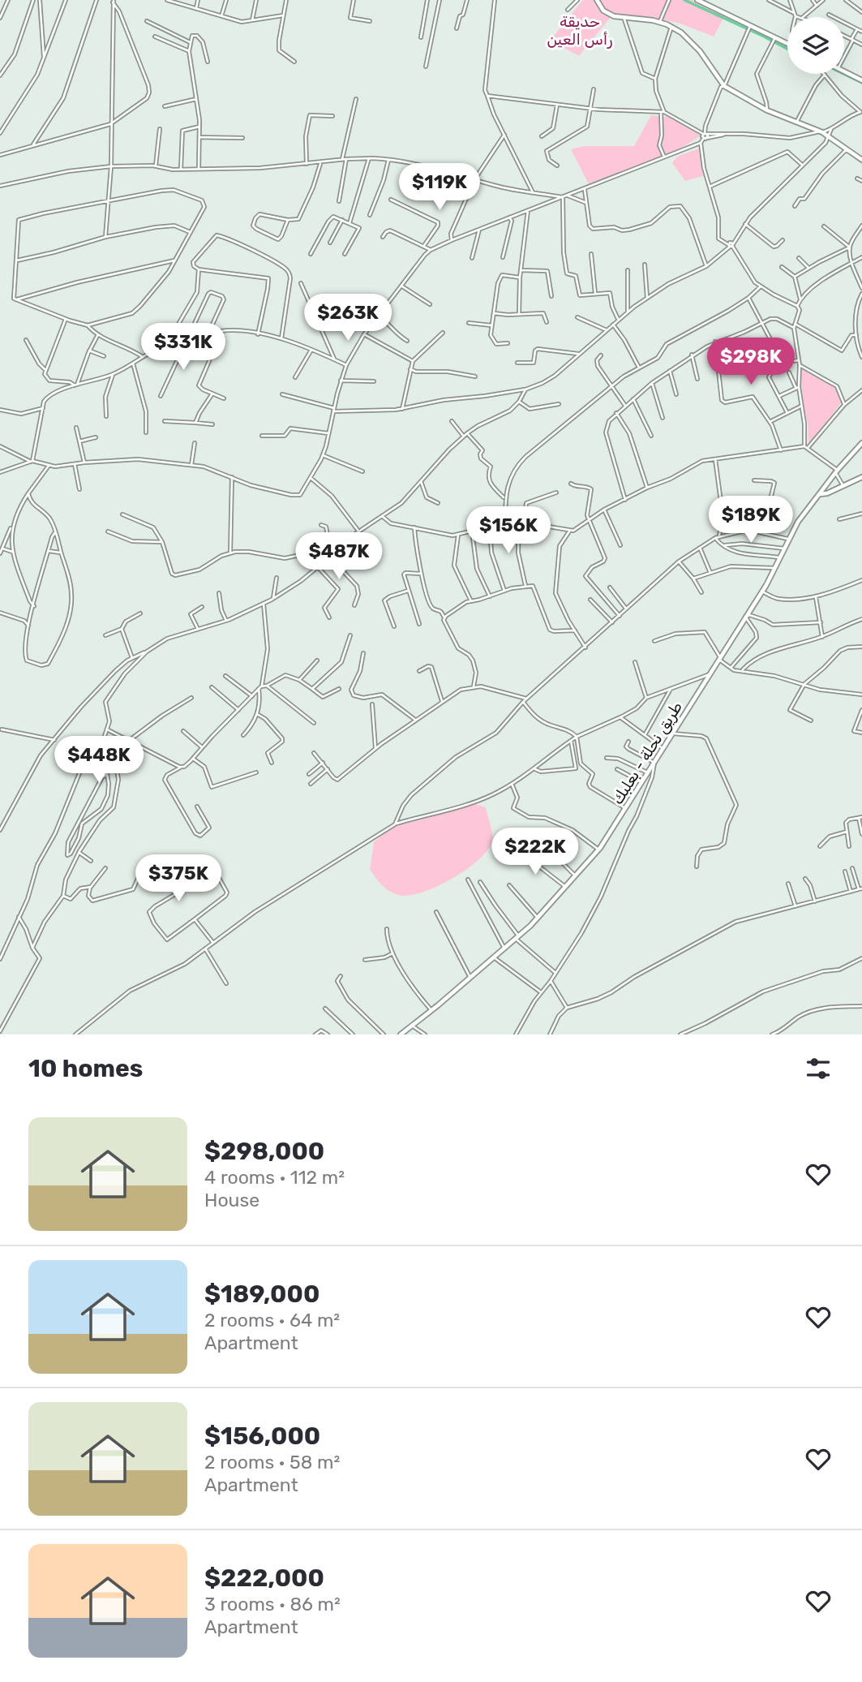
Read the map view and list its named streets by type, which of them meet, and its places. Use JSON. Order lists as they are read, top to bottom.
{
  "streets": {
    "street": ["طريق نحلة - بعلبك"]
  },
  "parks": ["حديقة رأس العين"],
  "page": {
    "price": [
      "$119K",
      "$263K",
      "$331K",
      "$298K",
      "$189K",
      "$156K",
      "$487K",
      "$448K",
      "$222K",
      "$375K"
    ],
    "heading": "10 homes",
    "list": [
      {
        "name": "$298,000",
        "note": "4 rooms · 112 m² · House"
      },
      {
        "name": "$189,000",
        "note": "2 rooms · 64 m² · Apartment"
      },
      {
        "name": "$156,000",
        "note": "2 rooms · 58 m² · Apartment"
      },
      {
        "name": "$222,000",
        "note": "3 rooms · 86 m² · Apartment"
      }
    ]
  }
}
